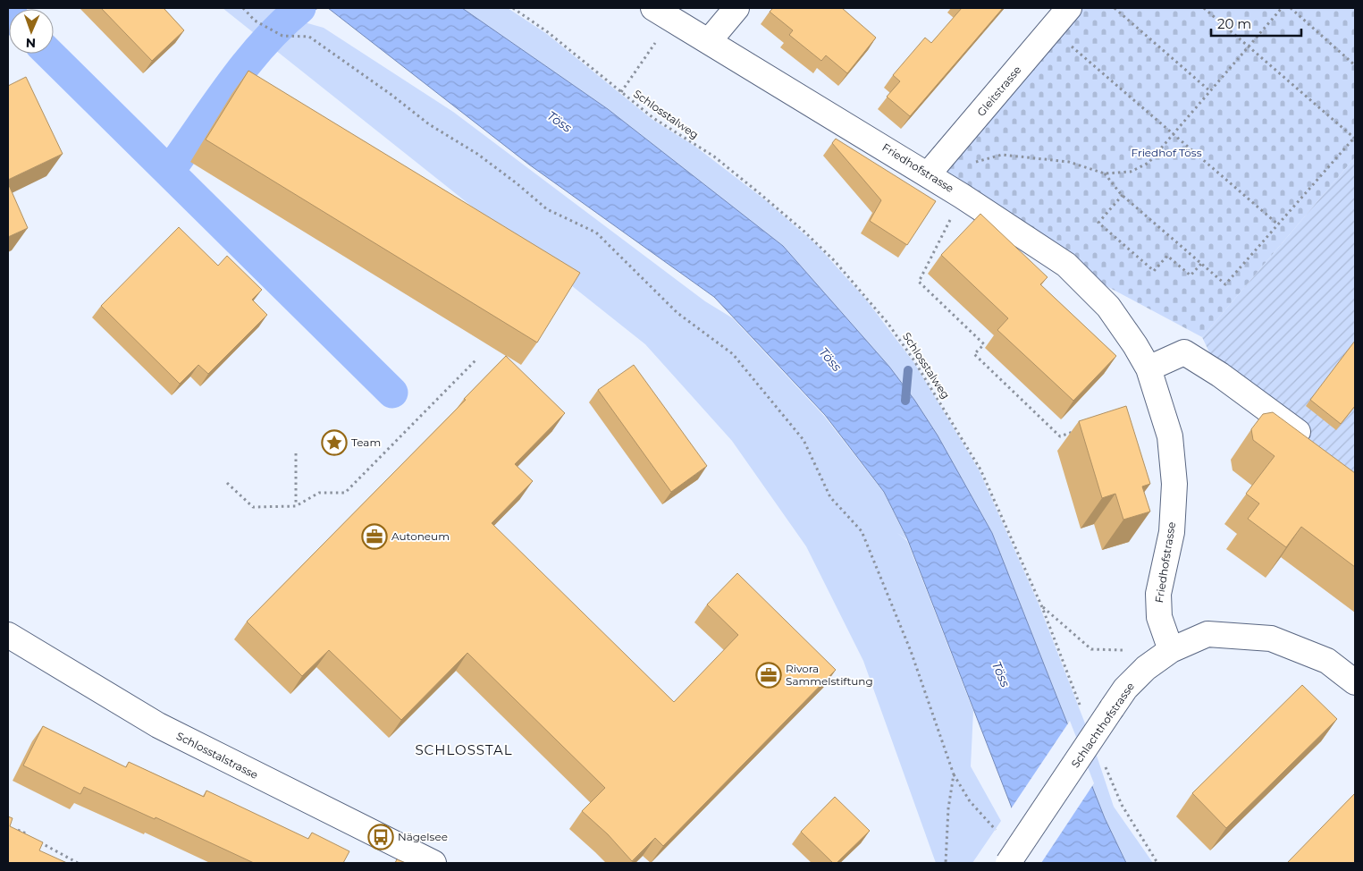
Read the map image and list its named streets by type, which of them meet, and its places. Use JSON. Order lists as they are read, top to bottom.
{
  "streets": {
    "street": [
      "Gleitstrasse",
      "Friedhofstrasse",
      "Schlachthofstrasse",
      "Schlosstalstrasse"
    ],
    "path": ["Schlosstalweg"]
  },
  "crossings": [
    ["Gleitstrasse", "Friedhofstrasse"],
    ["Friedhofstrasse", "Schlachthofstrasse"]
  ],
  "districts": ["SCHLOSSTAL"],
  "water": ["Töss"],
  "parks": ["Friedhof Töss"],
  "places": {
    "place": ["Team"],
    "office": ["Autoneum", "Rivora Sammelstiftung"],
    "bus stop": ["Nägelsee"]
  },
  "scale_bar": "20 m",
  "north": "bottom"
}
